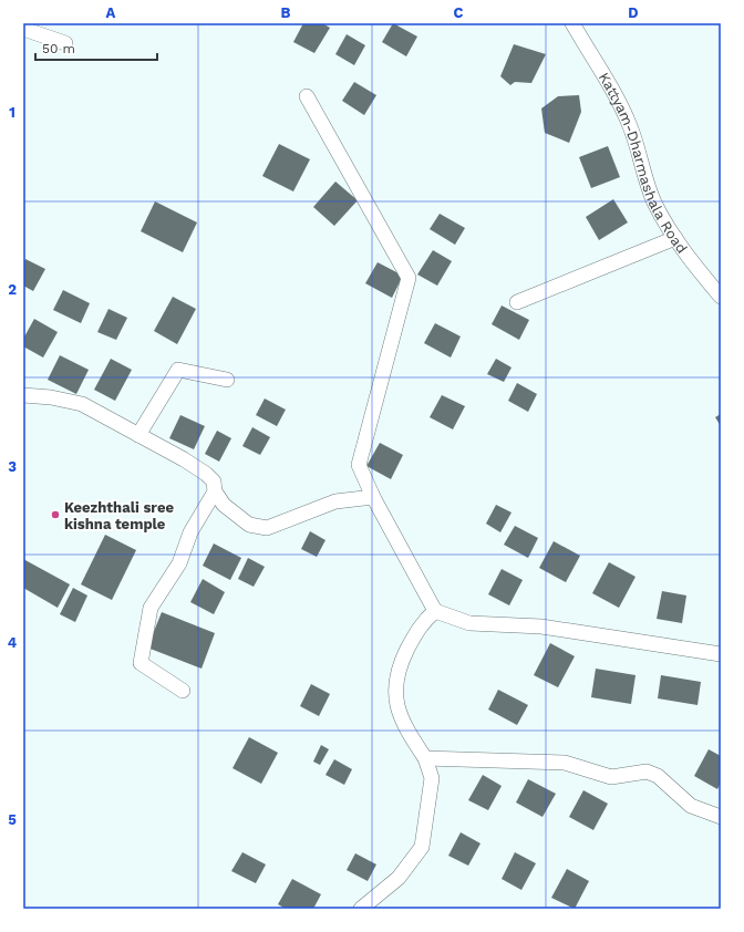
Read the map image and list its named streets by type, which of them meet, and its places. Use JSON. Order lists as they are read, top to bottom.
{
  "streets": {
    "street": ["Kattyam-Dharmashala Road"]
  },
  "places": ["Keezhthali sree kishna temple"],
  "scale_bar": "50 m",
  "grid": {
    "columns": [
      "A",
      "B",
      "C",
      "D"
    ],
    "rows": [
      "1",
      "2",
      "3",
      "4",
      "5"
    ]
  }
}
